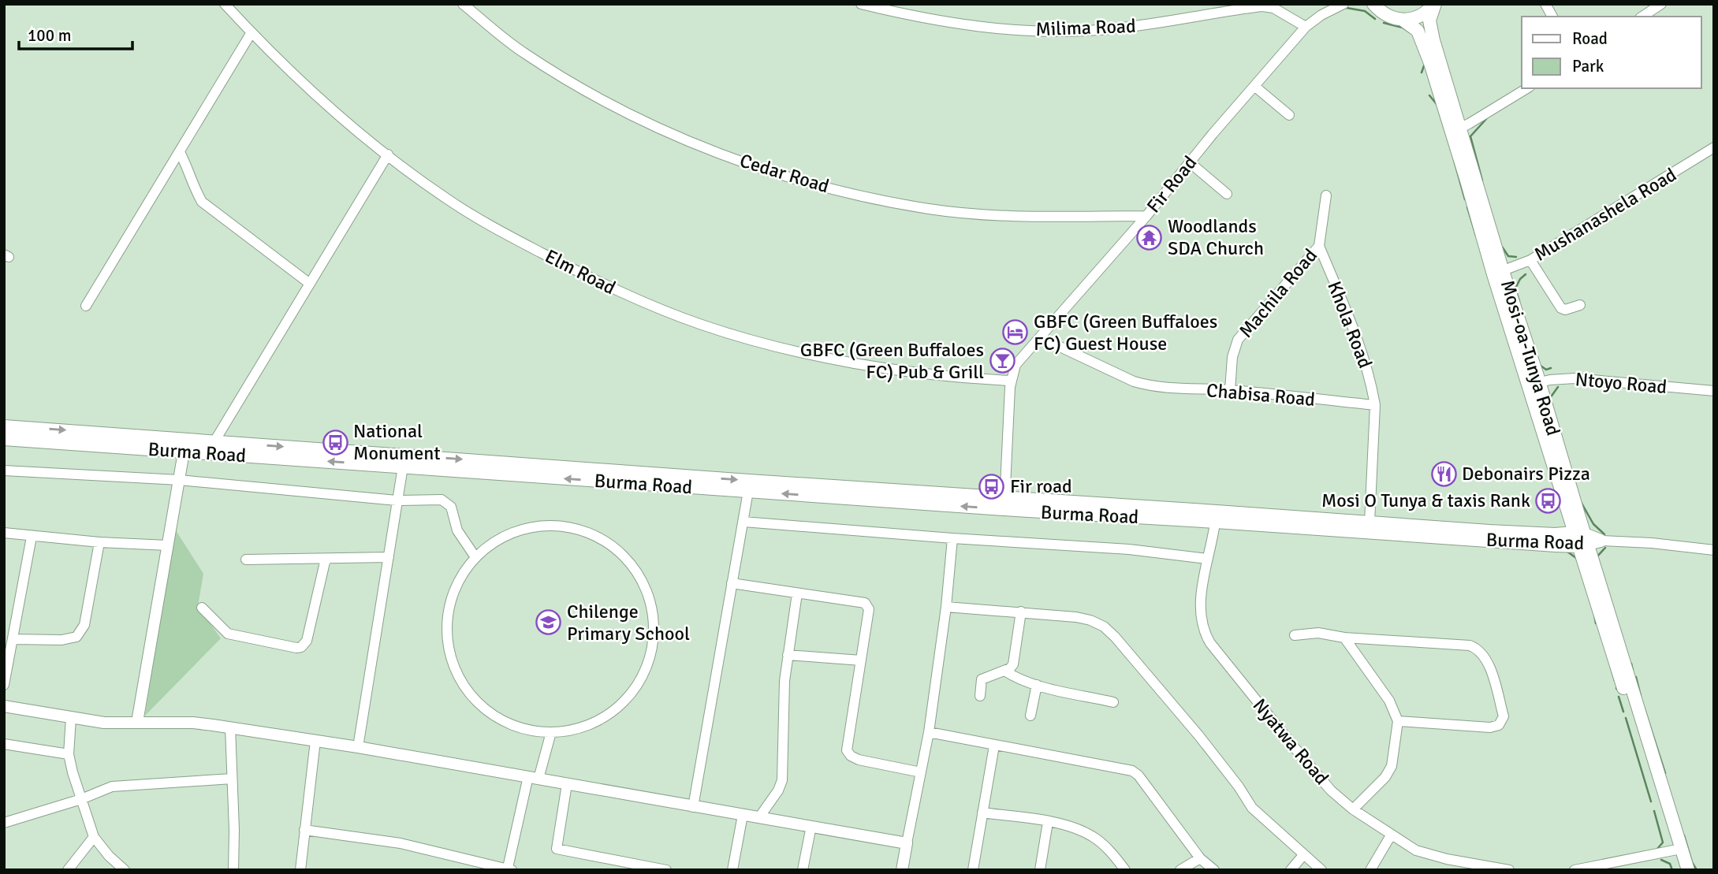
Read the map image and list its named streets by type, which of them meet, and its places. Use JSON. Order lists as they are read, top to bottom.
{
  "streets": {
    "main road": ["Mosi-oa-Tunya Road", "Burma Road"],
    "street": [
      "Milima Road",
      "Cedar Road",
      "Fir Road",
      "Mushanashela Road",
      "Elm Road",
      "Machila Road",
      "Khola Road",
      "Ntoyo Road",
      "Chabisa Road",
      "Nyatwa Road"
    ]
  },
  "crossings": [
    ["Milima Road", "Fir Road"],
    ["Cedar Road", "Fir Road"],
    ["Fir Road", "Elm Road"],
    ["Fir Road", "Chabisa Road"],
    ["Fir Road", "Burma Road"],
    ["Mushanashela Road", "Mosi-oa-Tunya Road"],
    ["Machila Road", "Khola Road"],
    ["Machila Road", "Chabisa Road"],
    ["Khola Road", "Chabisa Road"],
    ["Mosi-oa-Tunya Road", "Ntoyo Road"],
    ["Mosi-oa-Tunya Road", "Burma Road"],
    ["Burma Road", "Nyatwa Road"]
  ],
  "places": {
    "temple": ["Woodlands SDA Church"],
    "hotel": ["GBFC (Green Buffaloes FC) Guest House"],
    "bar": ["GBFC (Green Buffaloes FC) Pub & Grill"],
    "bus stop": ["National Monument", "Fir road", "Mosi O Tunya & taxis Rank"],
    "restaurant": ["Debonairs Pizza"],
    "school or university": ["Chilenge Primary School"]
  },
  "legend": ["Road", "Park"],
  "scale_bar": "100 m"
}
